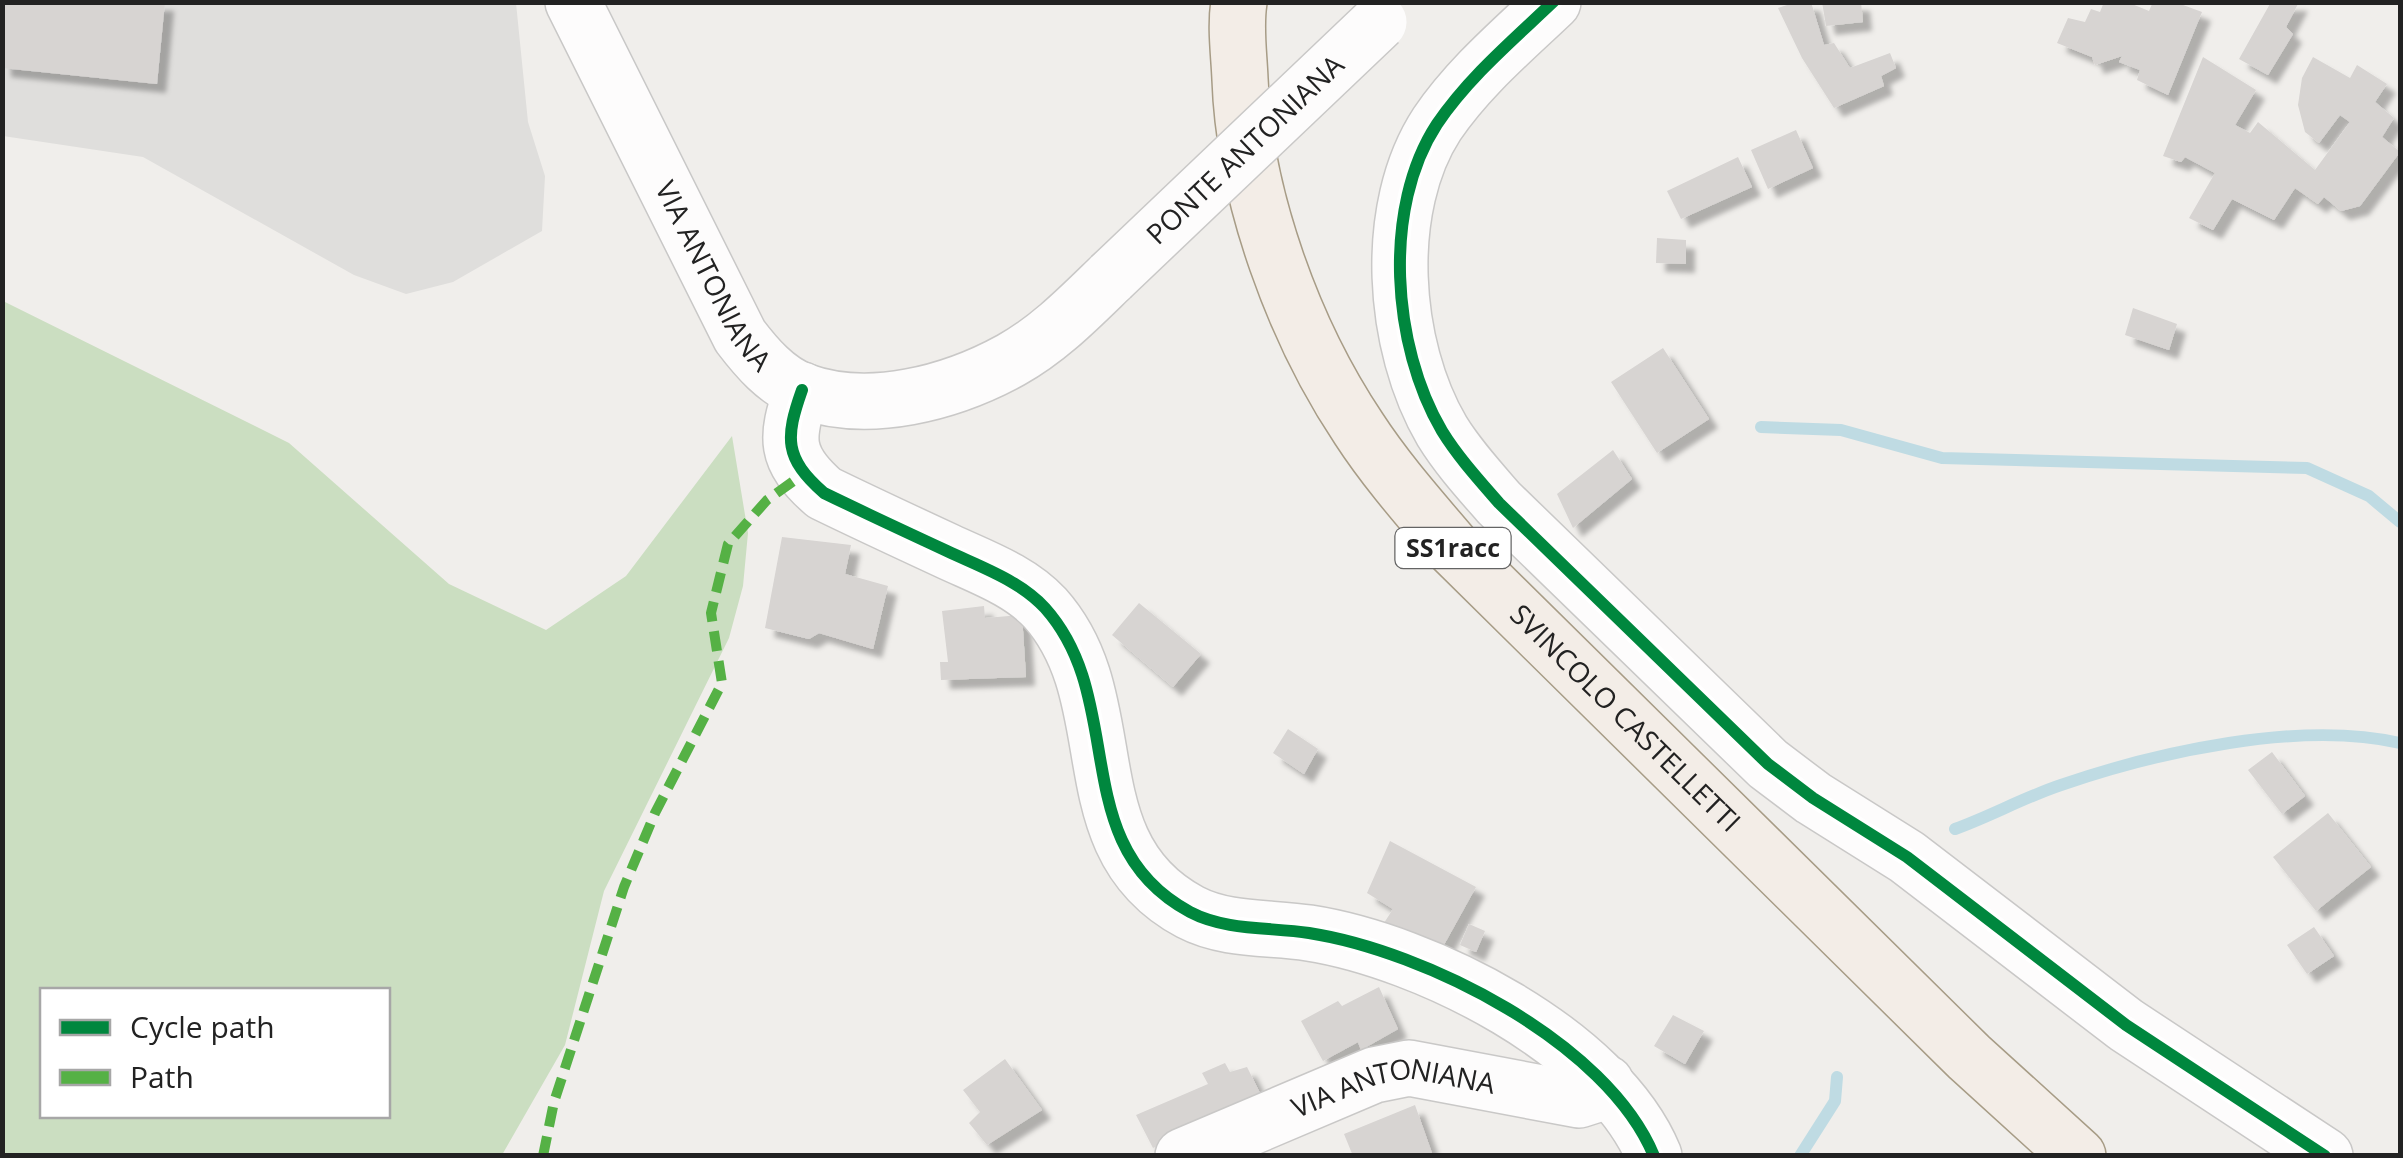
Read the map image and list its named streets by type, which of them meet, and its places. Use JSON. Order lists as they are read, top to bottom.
{
  "streets": {
    "main road": ["SS1racc", "SVINCOLO CASTELLETTI"],
    "street": ["PONTE ANTONIANA", "VIA ANTONIANA"]
  },
  "crossings": [
    ["PONTE ANTONIANA", "VIA ANTONIANA"],
    ["SS1racc", "SVINCOLO CASTELLETTI"]
  ],
  "legend": ["Cycle path", "Path"]
}
